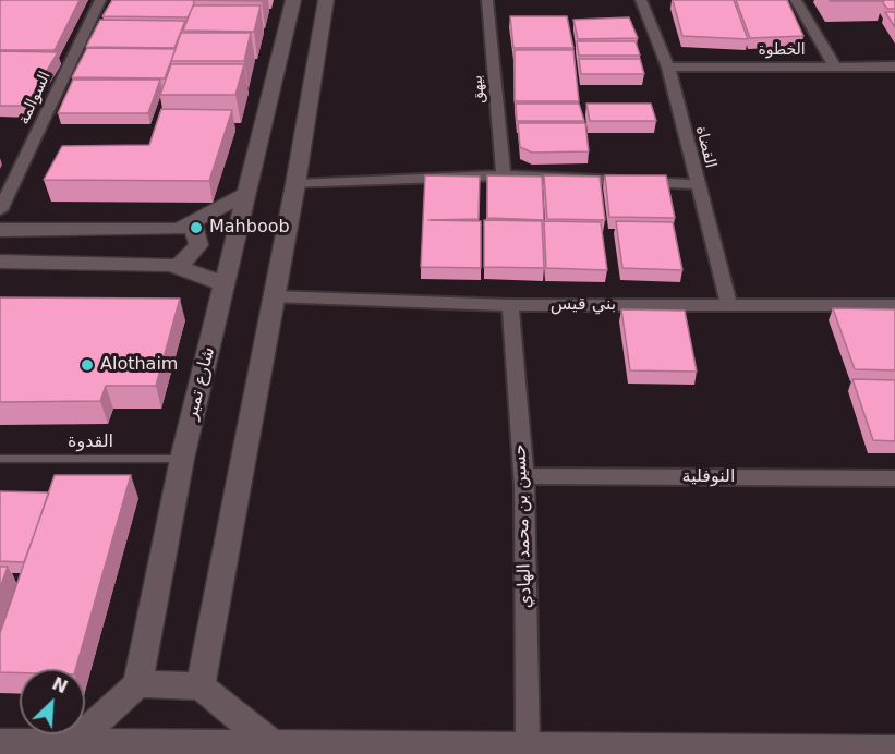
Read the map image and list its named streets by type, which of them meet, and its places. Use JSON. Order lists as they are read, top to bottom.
{
  "streets": {
    "street": [
      "الخطوة",
      "بيهق",
      "السوالمة",
      "القضاة",
      "بني قيس",
      "شارع تمير",
      "النوفلية",
      "حسين بن محمد الهادي"
    ],
    "lane": ["القدوة"]
  },
  "crossings": [
    ["الخطوة", "القضاة"],
    ["القضاة", "بني قيس"],
    ["بني قيس", "حسين بن محمد الهادي"],
    ["شارع تمير", "القدوة"],
    ["النوفلية", "حسين بن محمد الهادي"]
  ],
  "places": ["Mahboob", "Alothaim"],
  "north": "top right"
}
